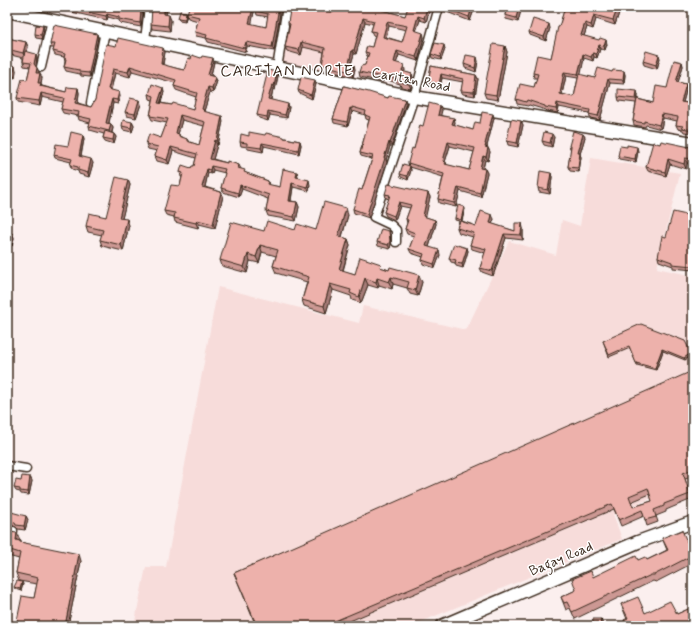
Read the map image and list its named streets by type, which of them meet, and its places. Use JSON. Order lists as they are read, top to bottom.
{
  "streets": {
    "main road": ["Caritan Road", "Bagay Road"]
  },
  "districts": ["CARITAN NORTE"]
}
